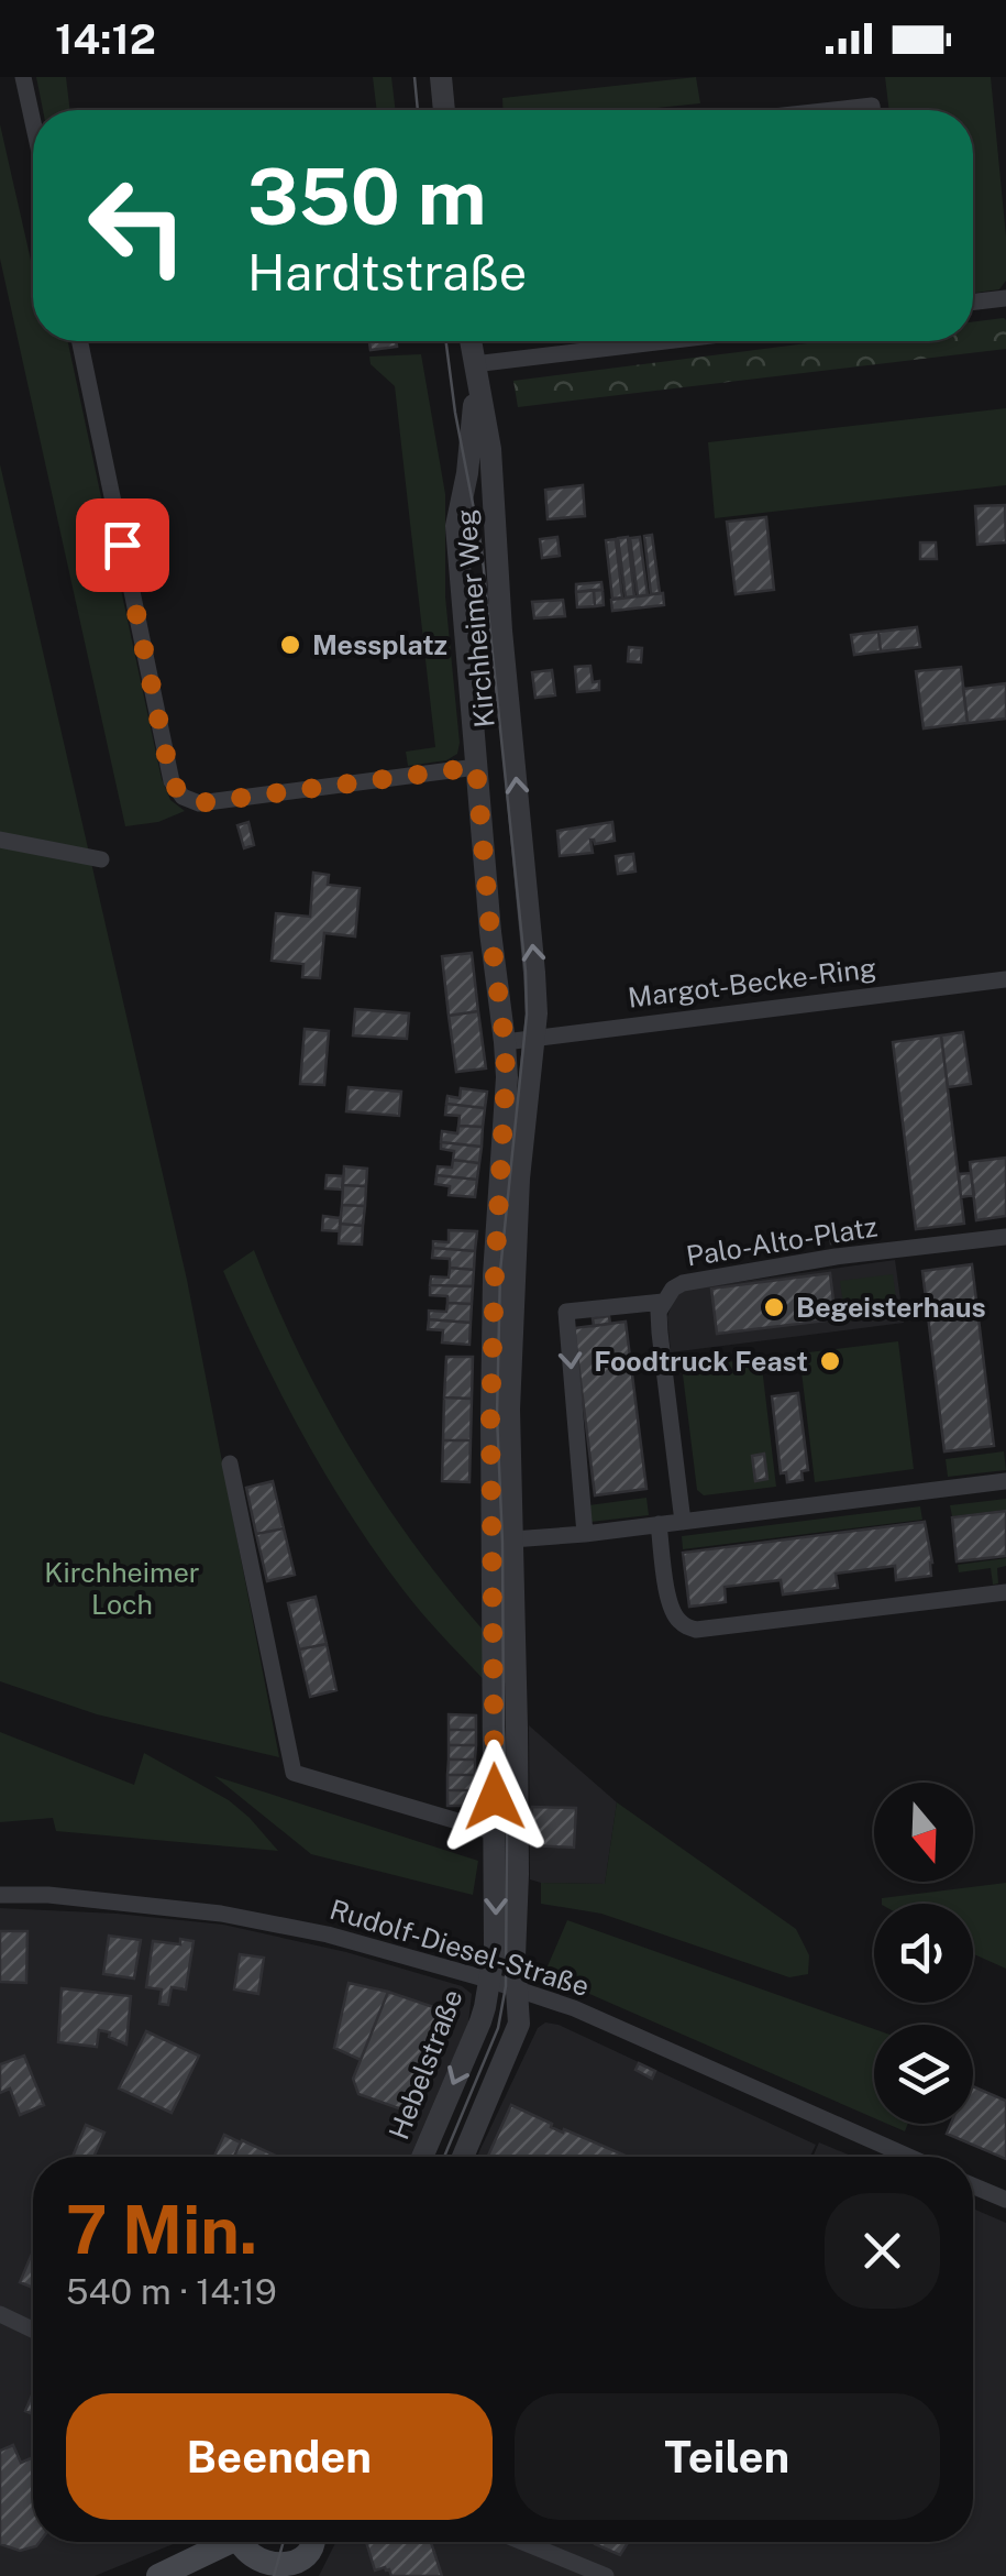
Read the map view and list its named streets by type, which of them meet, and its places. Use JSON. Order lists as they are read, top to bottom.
{
  "streets": {
    "street": [
      "Kirchheimer Weg",
      "Margot-Becke-Ring",
      "Palo-Alto-Platz",
      "Rudolf-Diesel-Straße",
      "Hebelstraße"
    ]
  },
  "crossings": [
    ["Kirchheimer Weg", "Margot-Becke-Ring"],
    ["Kirchheimer Weg", "Rudolf-Diesel-Straße"],
    ["Kirchheimer Weg", "Hebelstraße"],
    ["Rudolf-Diesel-Straße", "Hebelstraße"]
  ],
  "parks": ["Kirchheimer Loch"],
  "places": ["Messplatz", "Begeisterhaus", "Foodtruck Feast"],
  "north": "bottom",
  "page": {
    "status": "14:12",
    "turn": ["350 m", "Hardtstraße"],
    "heading": ["7 Min.", "540 m · 14:19"],
    "buttons": ["Beenden", "Teilen"]
  }
}
